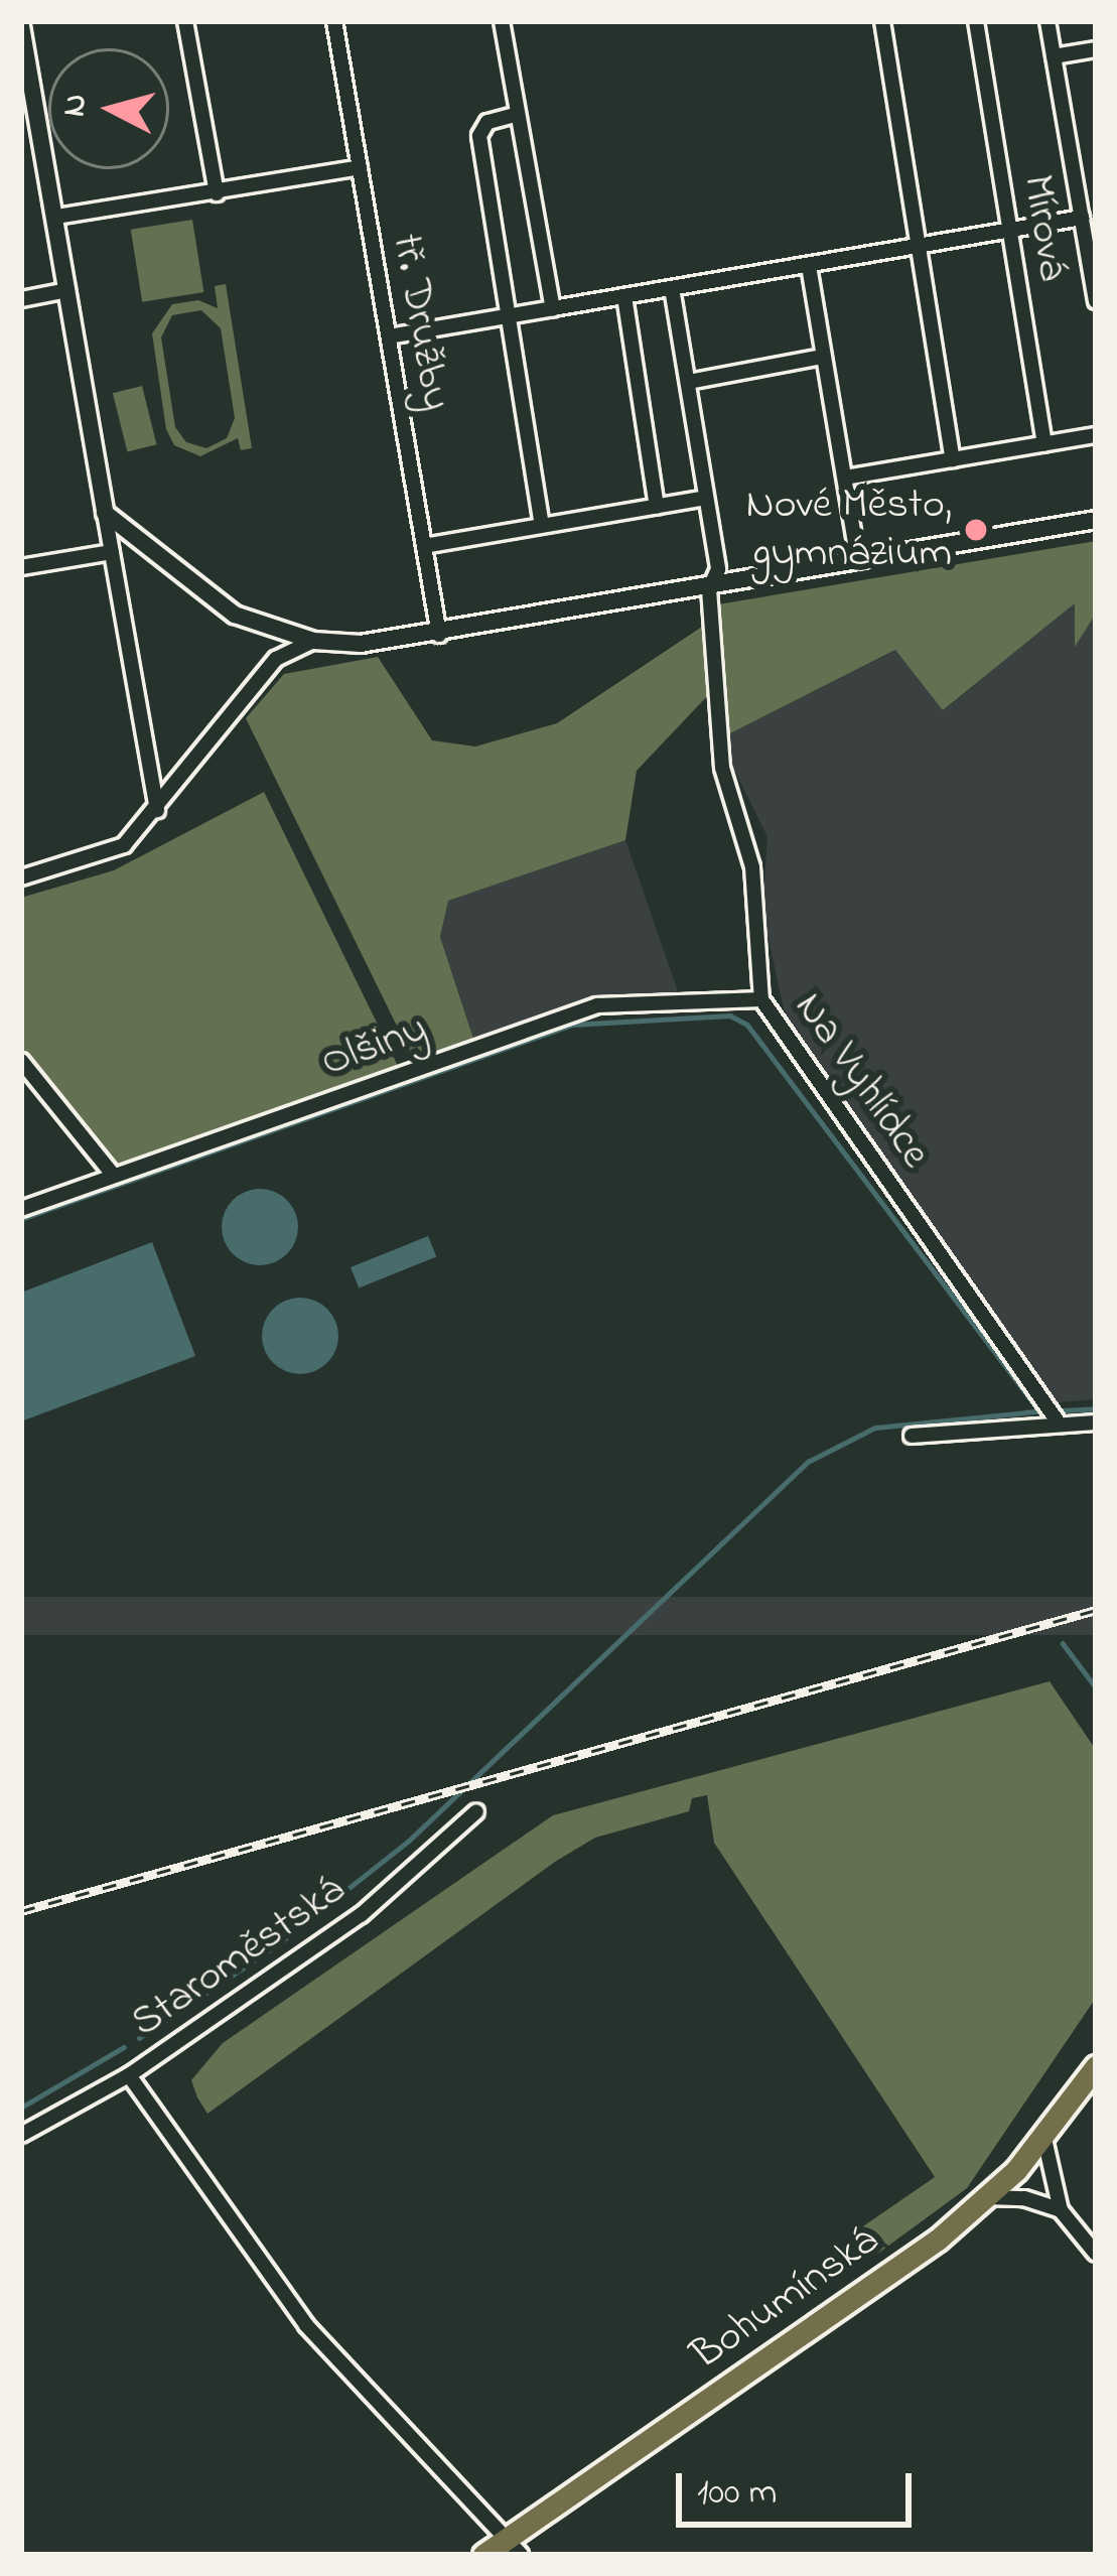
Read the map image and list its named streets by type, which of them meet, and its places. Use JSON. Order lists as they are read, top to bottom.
{
  "streets": {
    "main road": ["Bohumínská"],
    "street": [
      "Mírová",
      "tř. Družby",
      "Olšiny",
      "Na Vyhlídce",
      "Staroměstská"
    ]
  },
  "crossings": [
    ["Olšiny", "Na Vyhlídce"]
  ],
  "places": ["Nové Město, gymnázium"],
  "scale_bar": "100 m",
  "north": "left"
}
